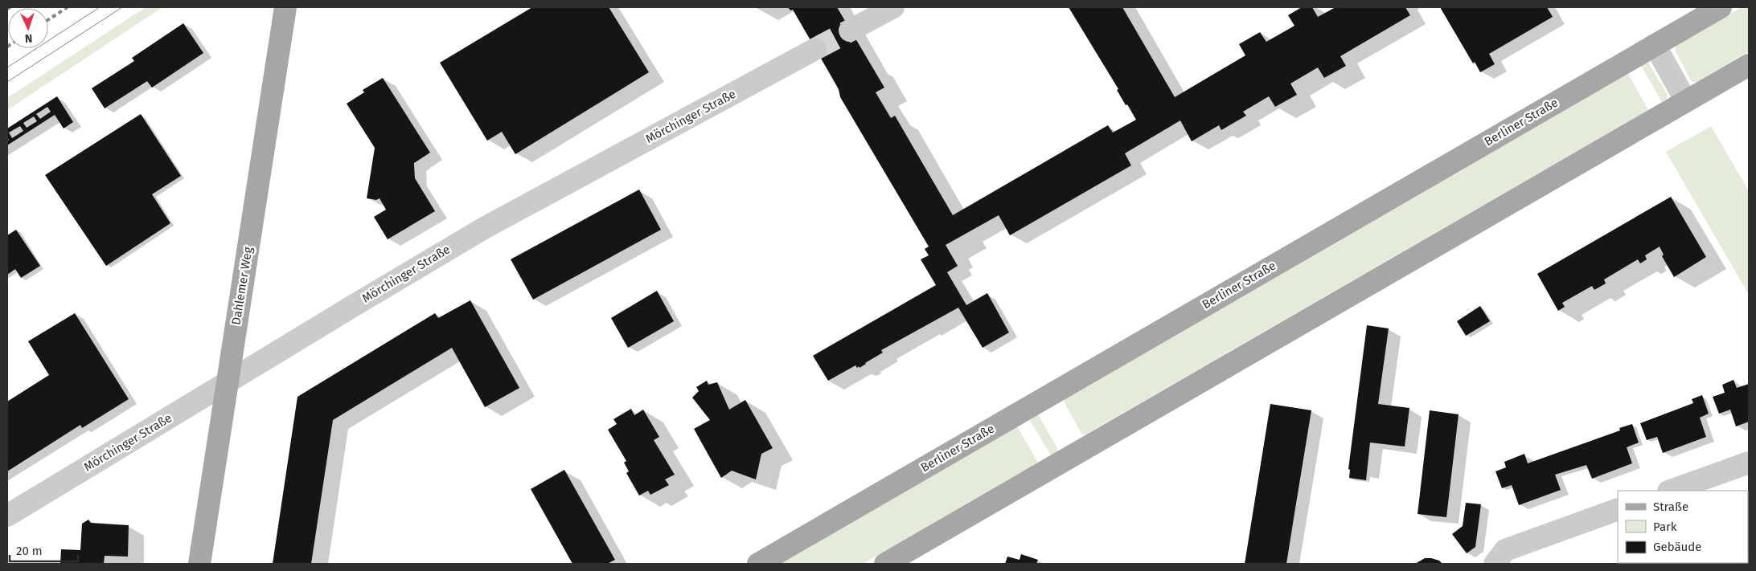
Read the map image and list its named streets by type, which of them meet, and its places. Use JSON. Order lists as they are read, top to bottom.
{
  "streets": {
    "main road": ["Berliner Straße", "Dahlemer Weg"],
    "street": ["Mörchinger Straße"]
  },
  "crossings": [
    ["Mörchinger Straße", "Dahlemer Weg"]
  ],
  "legend": ["Straße", "Park", "Gebäude"],
  "scale_bar": "20 m",
  "north": "bottom"
}
